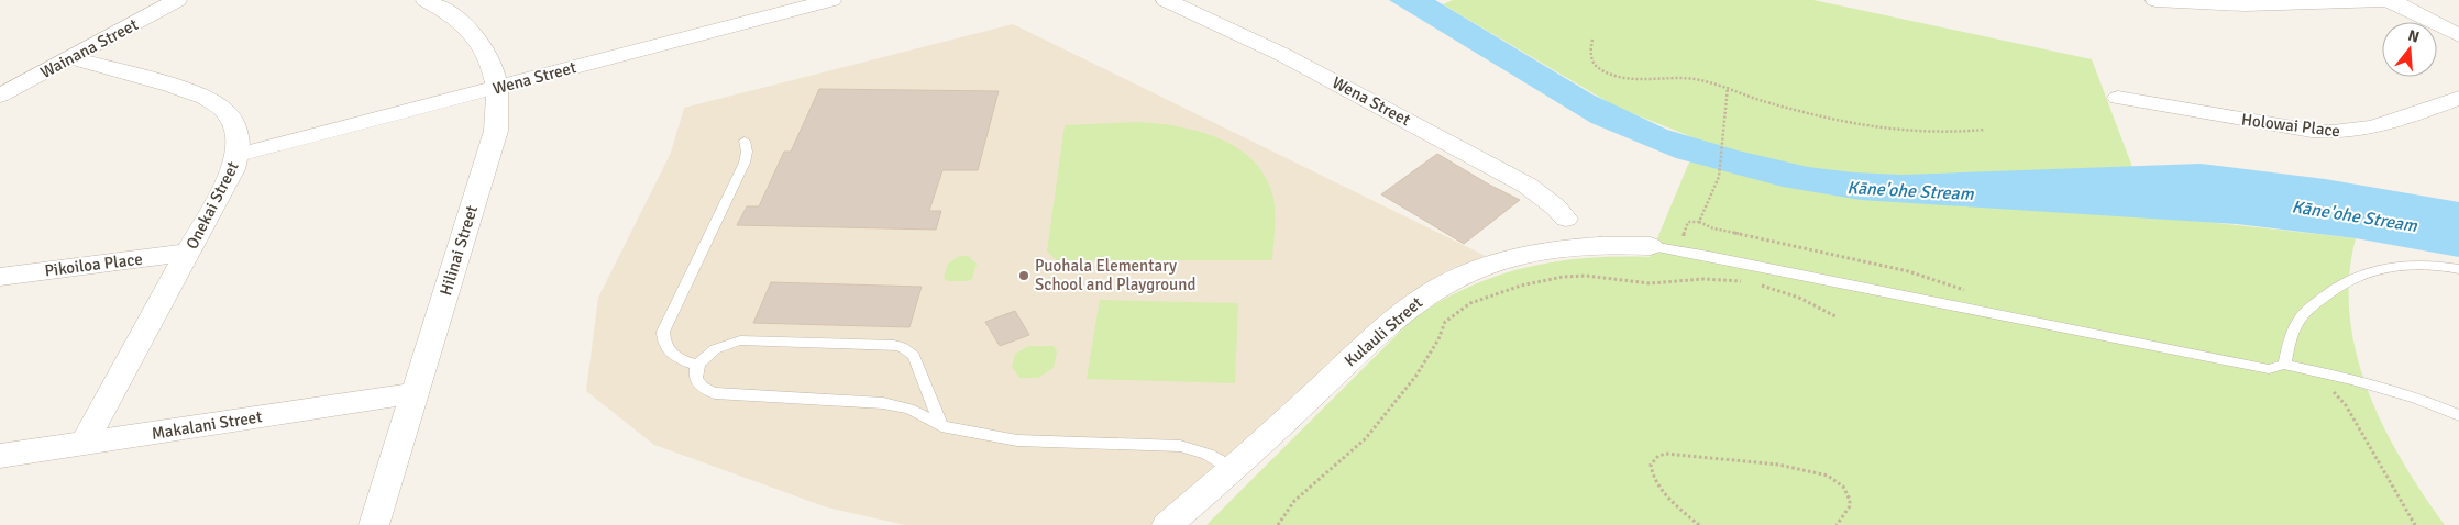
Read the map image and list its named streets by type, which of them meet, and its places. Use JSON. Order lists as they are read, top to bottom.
{
  "streets": {
    "street": [
      "Wainana Street",
      "Wena Street",
      "Holowai Place",
      "Onekai Street",
      "Hilinai Street",
      "Pikoiloa Place",
      "Kulauli Street",
      "Makalani Street"
    ]
  },
  "crossings": [
    ["Wainana Street", "Onekai Street"],
    ["Wena Street", "Onekai Street"],
    ["Wena Street", "Hilinai Street"],
    ["Onekai Street", "Pikoiloa Place"],
    ["Onekai Street", "Makalani Street"],
    ["Hilinai Street", "Makalani Street"]
  ],
  "water": ["Kāne'ohe Stream"],
  "places": ["Puohala Elementary School and Playground"],
  "north": "top"
}
